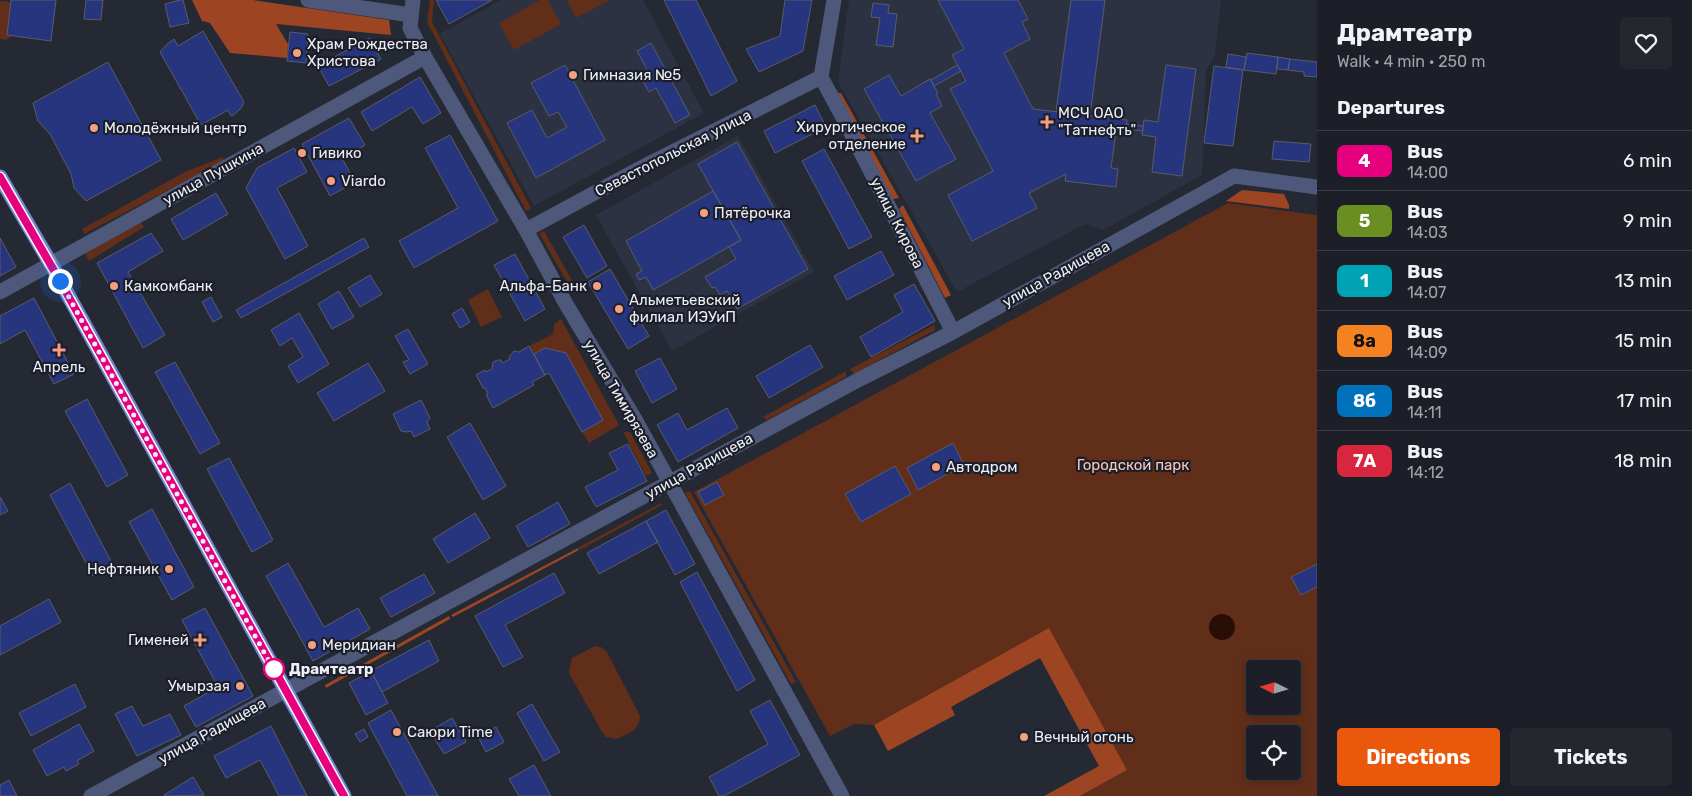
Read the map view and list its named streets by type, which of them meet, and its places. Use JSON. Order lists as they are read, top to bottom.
{
  "streets": {
    "street": [
      "Севастопольская улица",
      "улица Пушкина",
      "улица Кирова",
      "улица Радищева",
      "улица Тимирязева"
    ]
  },
  "crossings": [
    ["Севастопольская улица", "улица Кирова"],
    ["Севастопольская улица", "улица Тимирязева"],
    ["улица Пушкина", "улица Тимирязева"],
    ["улица Кирова", "улица Радищева"],
    ["улица Радищева", "улица Тимирязева"]
  ],
  "parks": ["Городской парк"],
  "places": {
    "other": [
      "Храм Рождества Христова",
      "Гимназия №5",
      "Молодёжный центр",
      "Гивико",
      "Viardo",
      "Пятёрочка",
      "Камкомбанк",
      "Альфа-Банк",
      "Альметьевский филиал ИЭУиП",
      "Автодром",
      "Нефтяник",
      "Меридиан",
      "Драмтеатр",
      "Умырзая",
      "Саюри Time",
      "Вечный огонь"
    ],
    "health": [
      "МСЧ ОАО \"Татнефть\"",
      "Хирургическое отделение",
      "Апрель",
      "Гименей"
    ]
  },
  "lines": ["bus line 4"],
  "north": "left",
  "page": {
    "heading": [
      ["Драмтеатр", "Walk · 4 min · 250 m"],
      "Departures"
    ],
    "list": [
      {
        "mark": "4",
        "name": "Bus",
        "note": "14:00",
        "value": "6 min"
      },
      {
        "mark": "5",
        "name": "Bus",
        "note": "14:03",
        "value": "9 min"
      },
      {
        "mark": "1",
        "name": "Bus",
        "note": "14:07",
        "value": "13 min"
      },
      {
        "mark": "8а",
        "name": "Bus",
        "note": "14:09",
        "value": "15 min"
      },
      {
        "mark": "8б",
        "name": "Bus",
        "note": "14:11",
        "value": "17 min"
      },
      {
        "mark": "7А",
        "name": "Bus",
        "note": "14:12",
        "value": "18 min"
      }
    ],
    "buttons": ["Directions", "Tickets"]
  }
}
